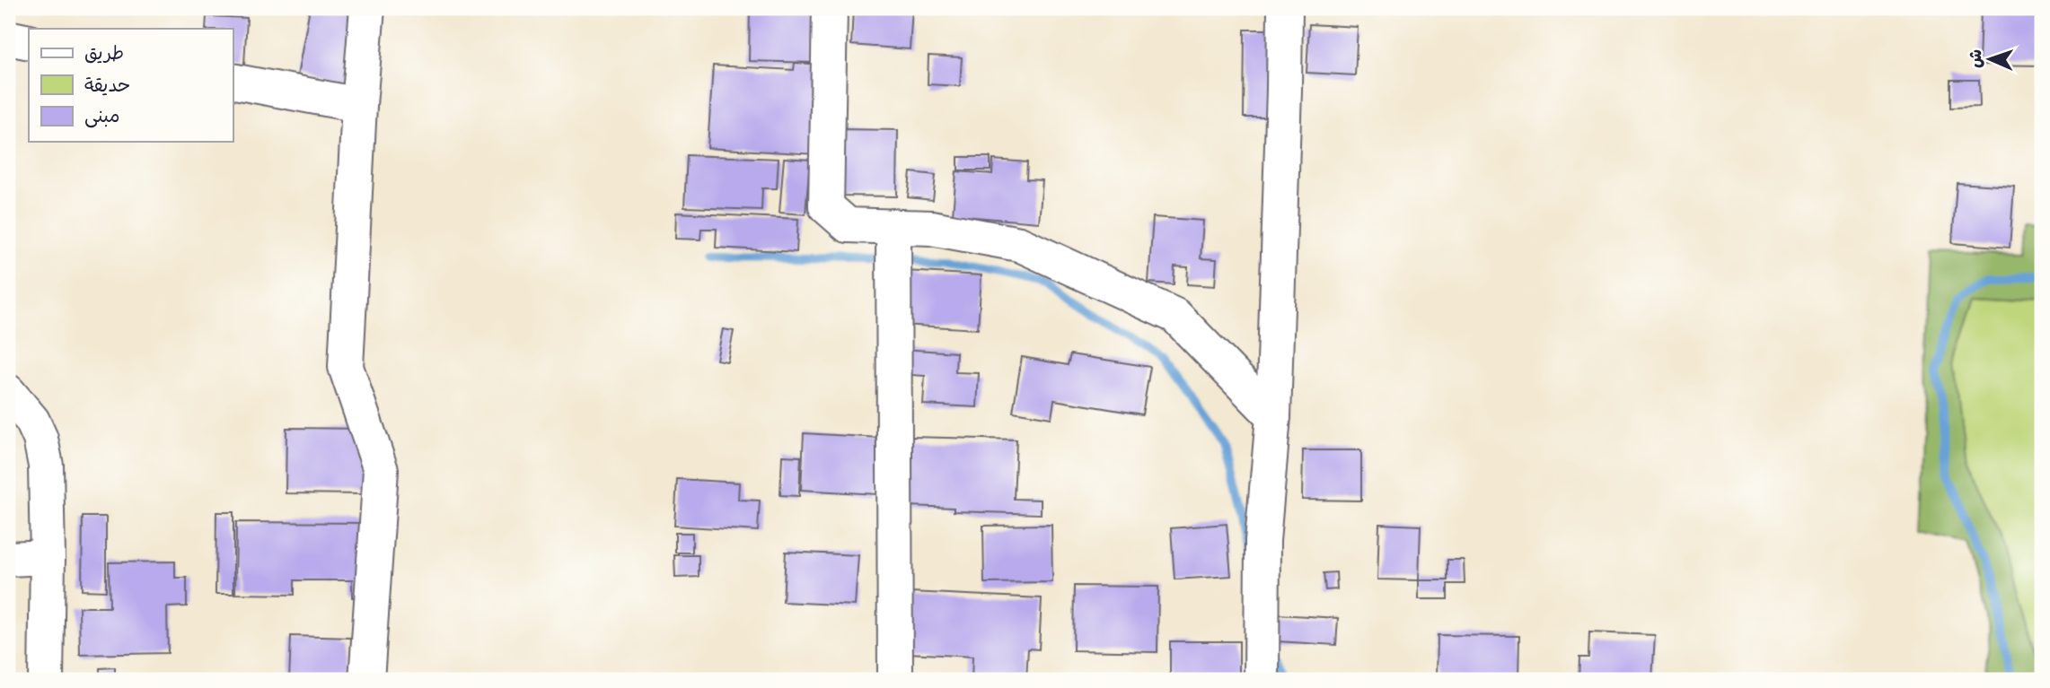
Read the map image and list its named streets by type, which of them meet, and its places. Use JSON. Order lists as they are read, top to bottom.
{
  "legend": ["طريق", "حديقة", "مبنى"],
  "north": "left"
}
